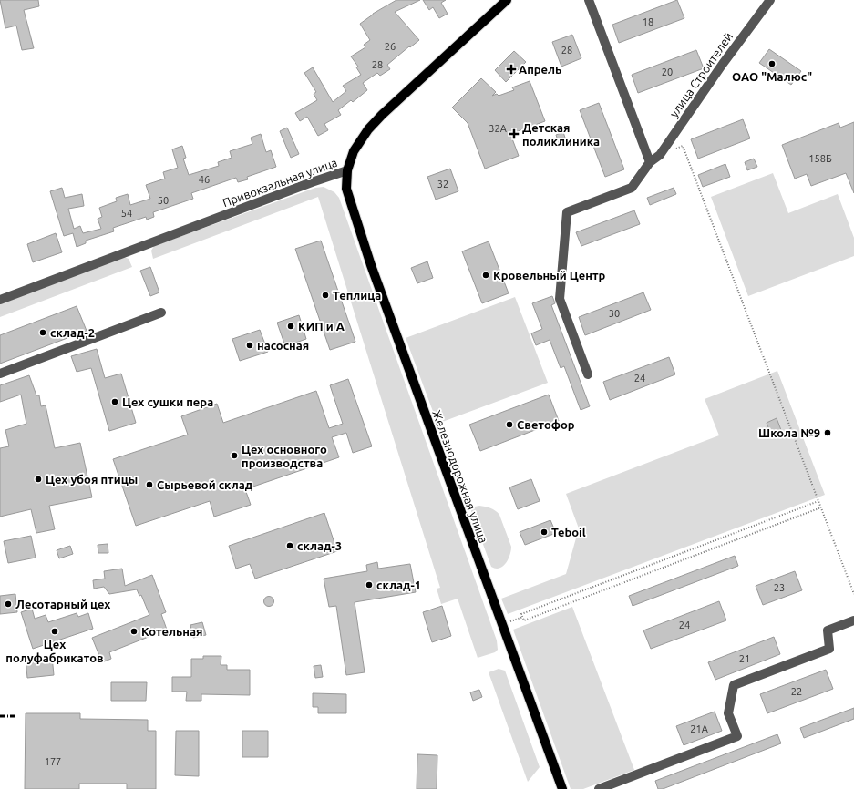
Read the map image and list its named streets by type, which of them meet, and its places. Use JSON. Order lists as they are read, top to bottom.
{
  "streets": {
    "main road": ["Привокзальная улица", "Железнодорожная улица"],
    "street": ["улица Строителей"]
  },
  "crossings": [
    ["Привокзальная улица", "Железнодорожная улица"]
  ],
  "places": {
    "other": [
      "ОАО \"Малюс\"",
      "Кровельный Центр",
      "Теплица",
      "КИП и А",
      "склад-2",
      "насосная",
      "Цех сушки пера",
      "Светофор",
      "Школа №9",
      "Цех основного производства",
      "Цех убоя птицы",
      "Сырьевой склад",
      "Teboil",
      "склад-3",
      "склад-1",
      "Лесотарный цех",
      "Цех полуфабрикатов",
      "Котельная"
    ],
    "health": ["Апрель", "Детская поликлиника"]
  },
  "house_numbers": [
    "18",
    "26",
    "28",
    "28",
    "20",
    "32А",
    "158Б",
    "46",
    "32",
    "50",
    "54",
    "30",
    "24",
    "23",
    "24",
    "21",
    "22",
    "21А",
    "177"
  ]
}
